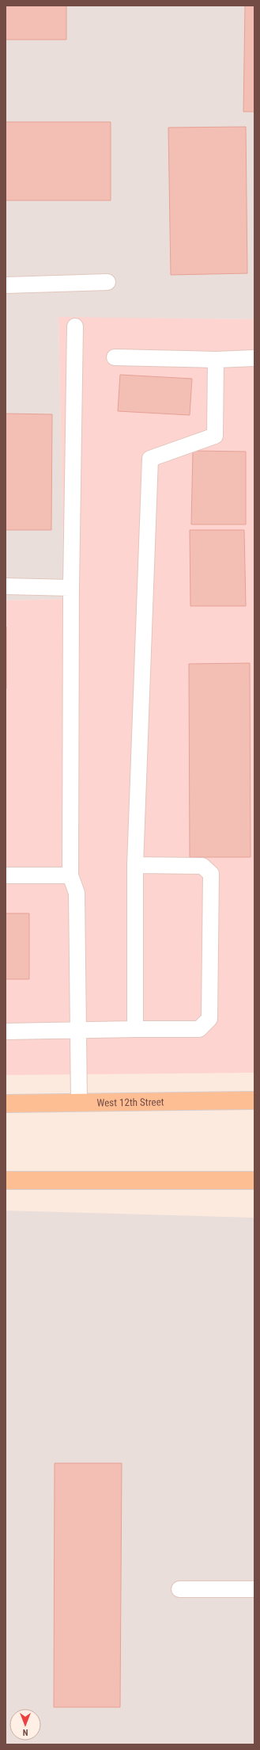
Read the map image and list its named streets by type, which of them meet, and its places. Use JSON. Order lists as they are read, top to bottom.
{
  "streets": {
    "main road": ["West 12th Street"]
  },
  "north": "bottom"
}
